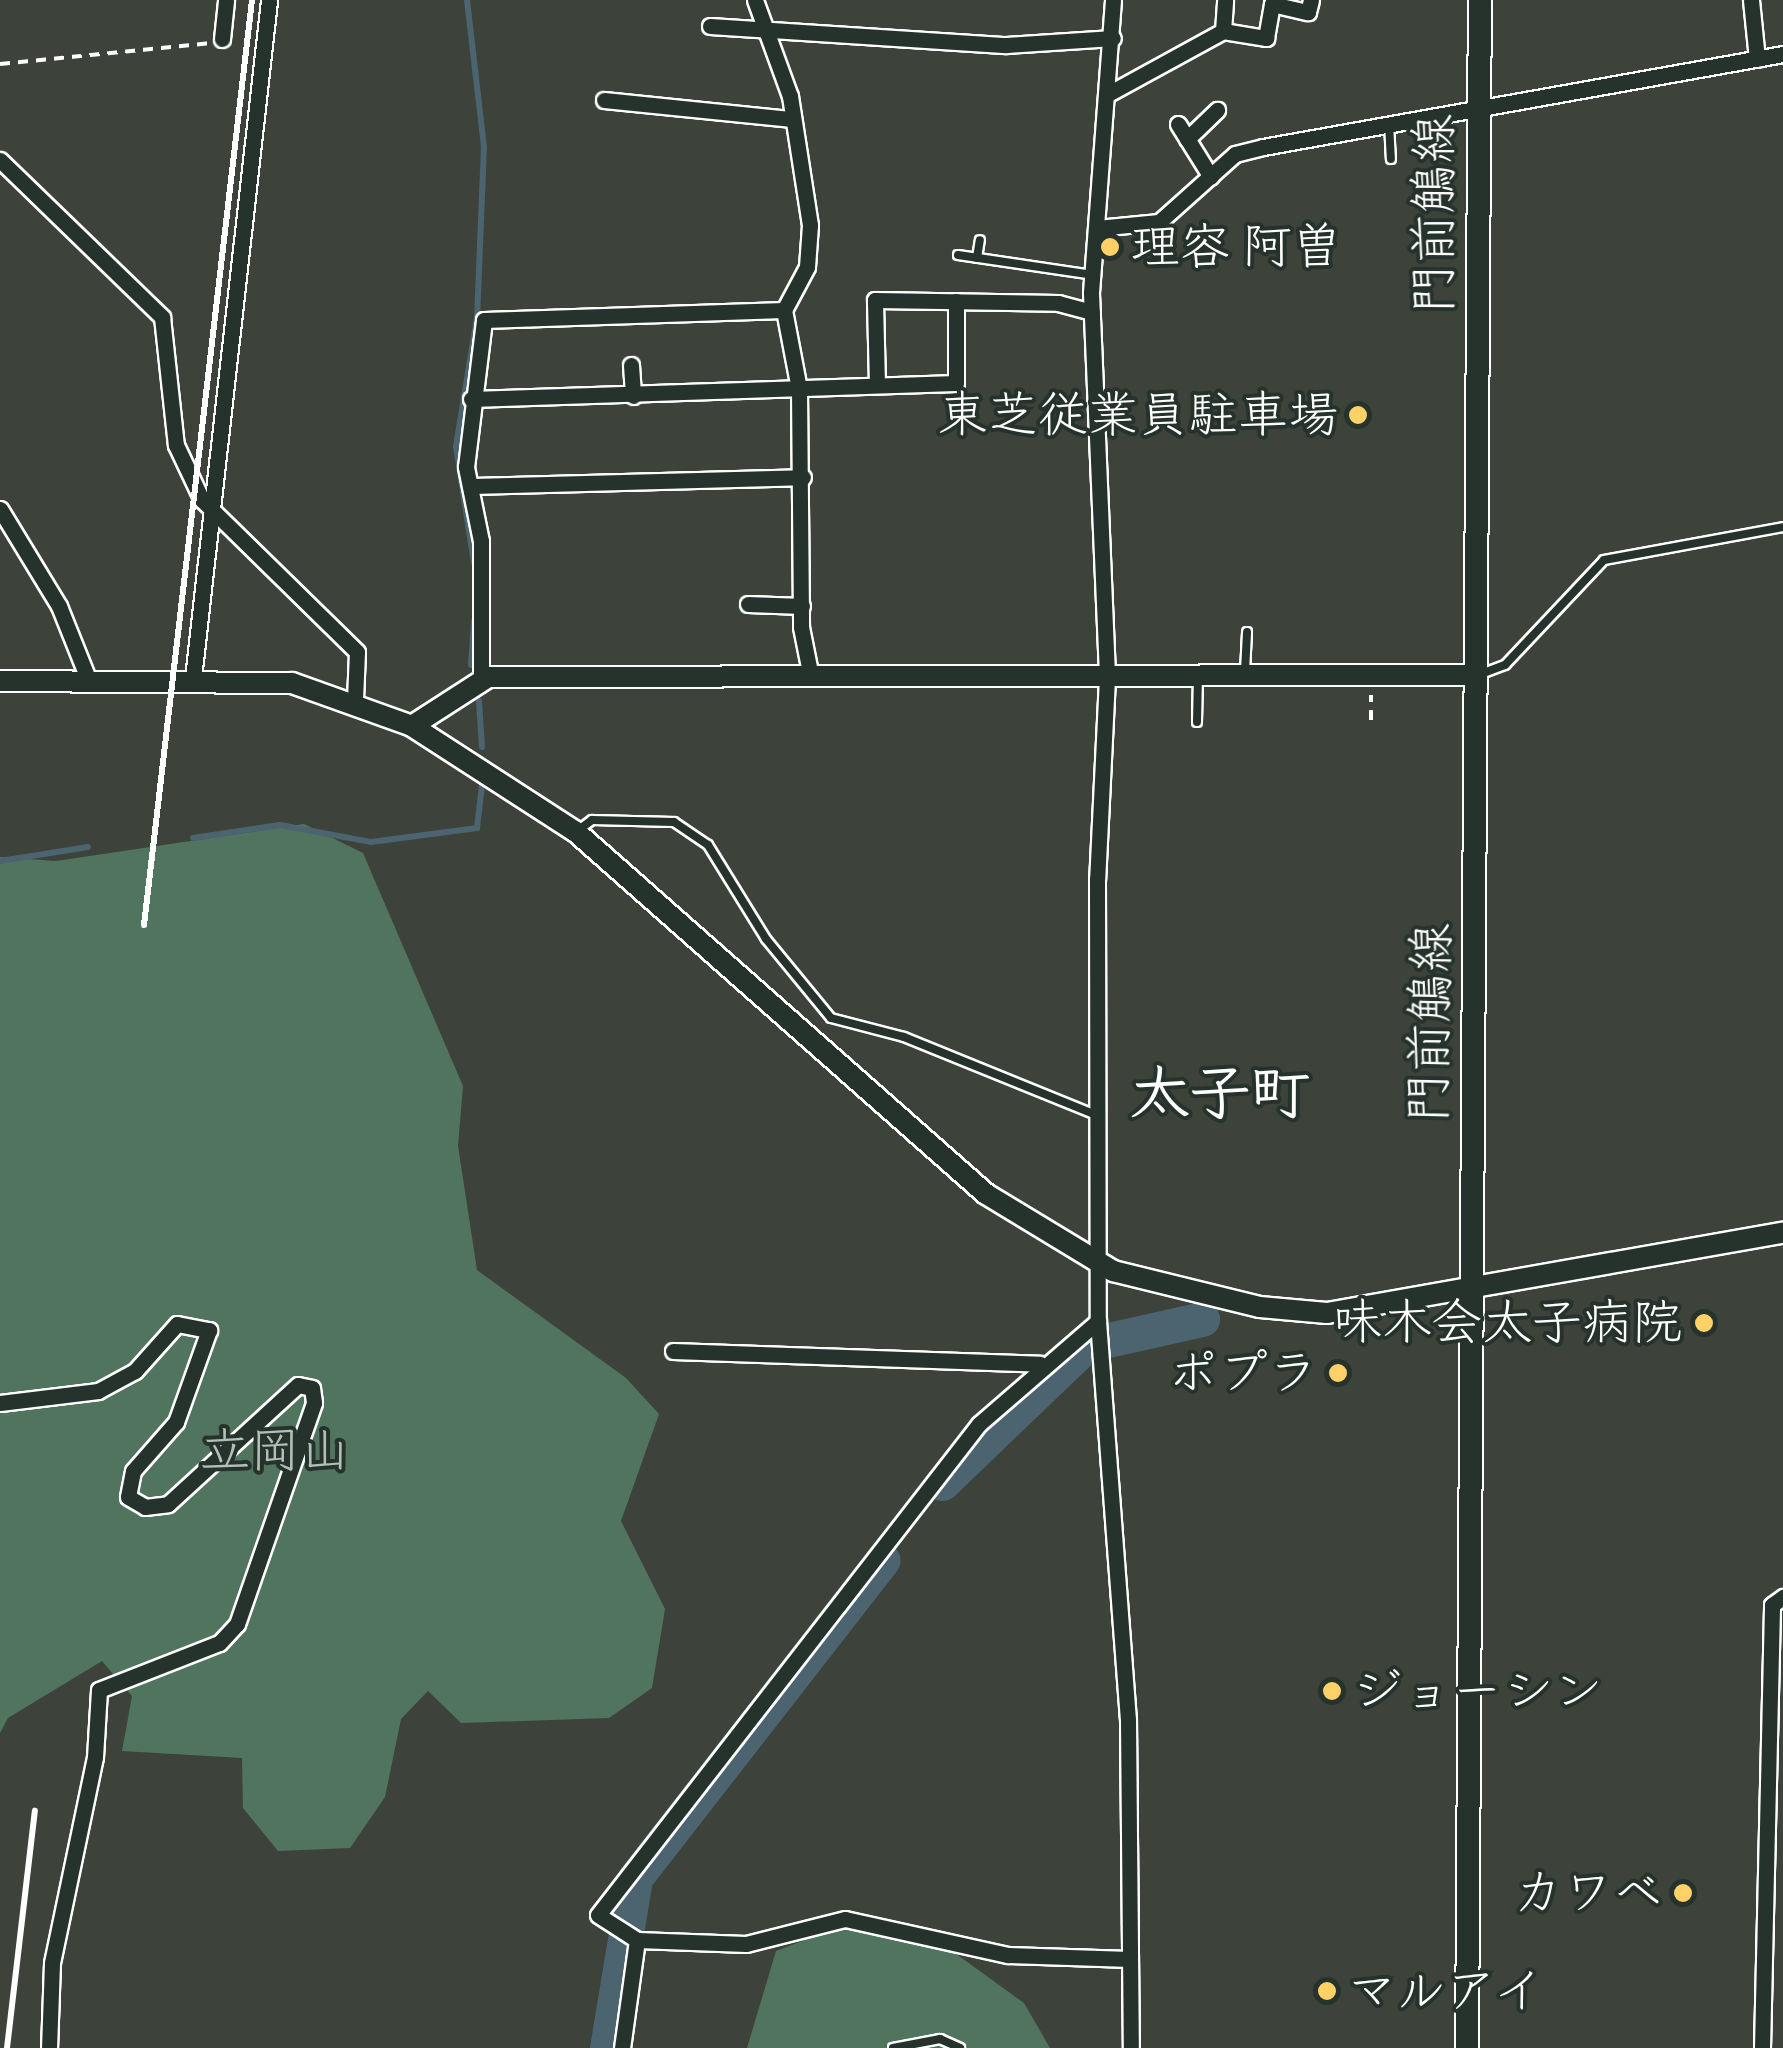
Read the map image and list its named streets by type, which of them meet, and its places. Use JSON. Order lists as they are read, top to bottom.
{
  "streets": {
    "main road": ["門前鵤線"]
  },
  "districts": ["太子町"],
  "parks": ["立岡山"],
  "places": [
    "理容 阿曽",
    "東芝従業員駐車場",
    "味木会太子病院",
    "ポプラ",
    "ジョーシン",
    "カワベ",
    "マルアイ"
  ]
}
